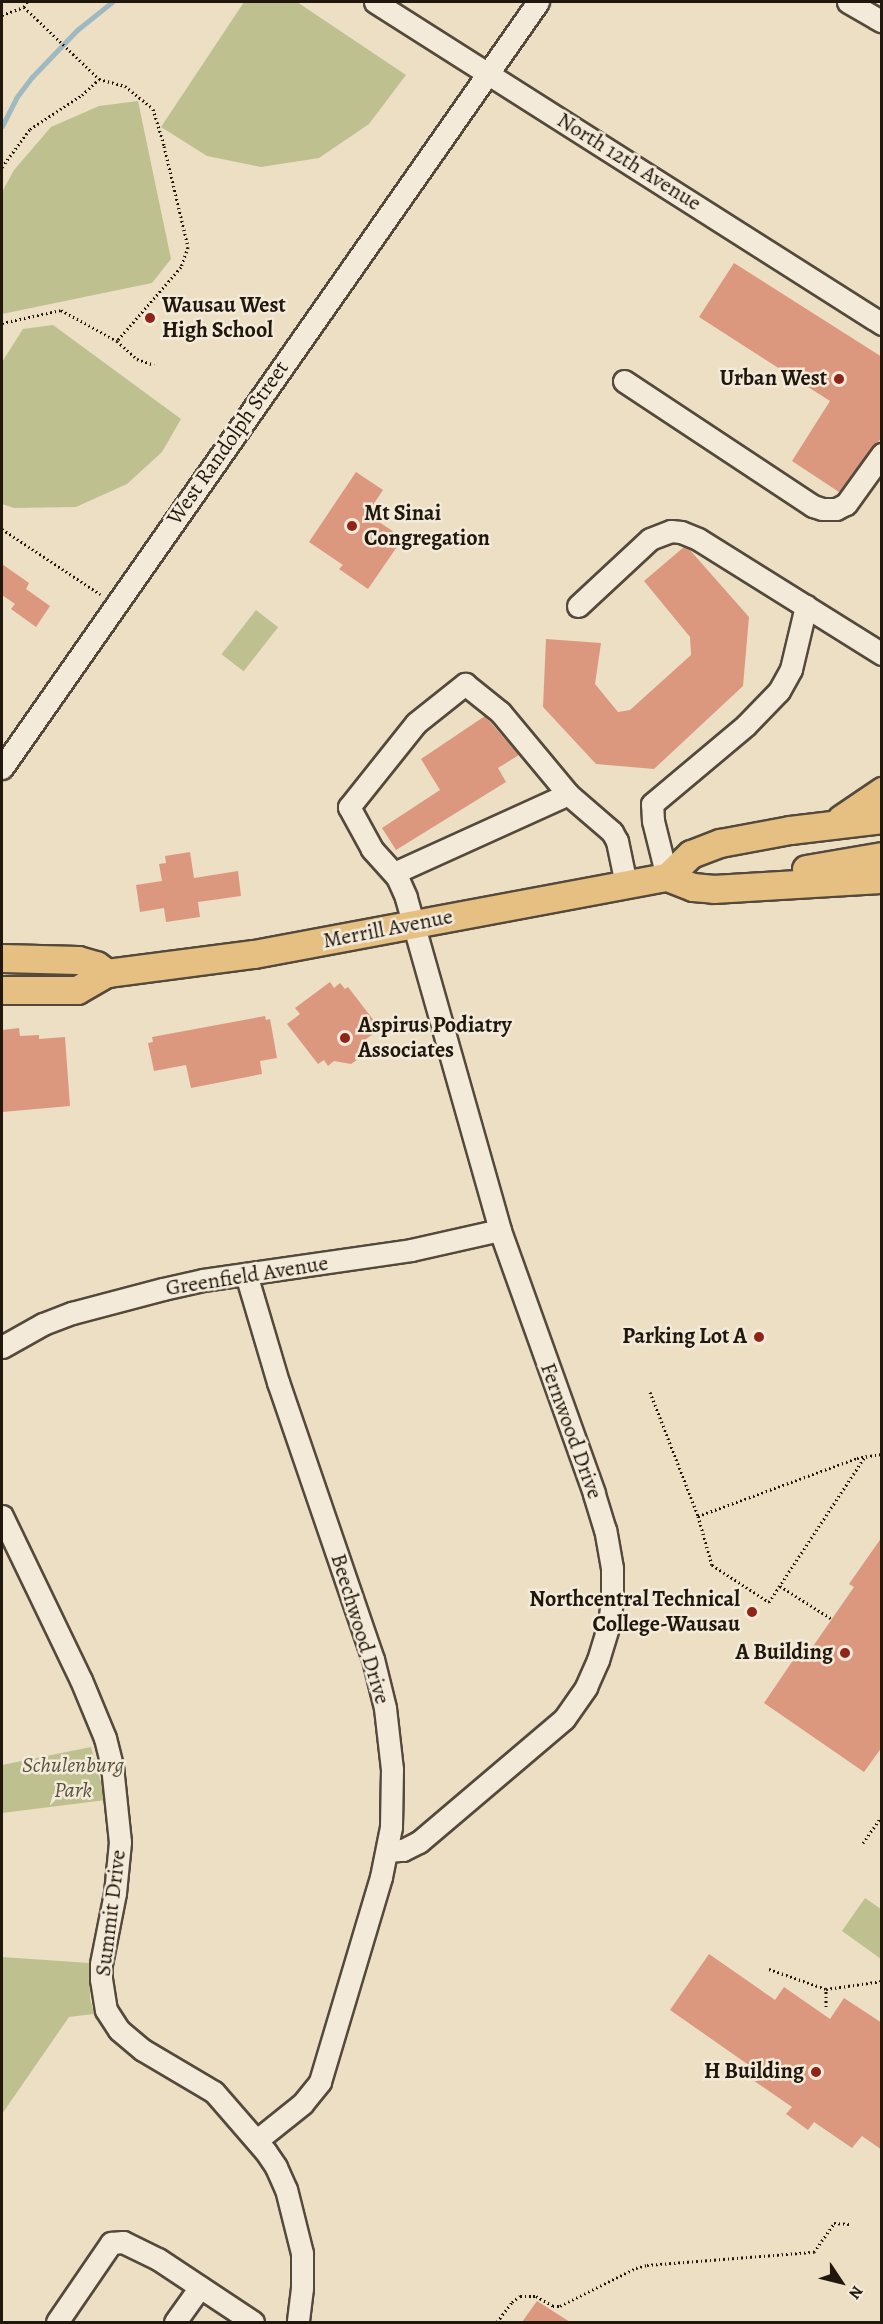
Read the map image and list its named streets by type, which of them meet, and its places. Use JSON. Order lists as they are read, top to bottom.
{
  "streets": {
    "main road": ["Merrill Avenue"],
    "street": [
      "North 12th Avenue",
      "West Randolph Street",
      "Greenfield Avenue",
      "Fernwood Drive",
      "Beechwood Drive",
      "Summit Drive"
    ]
  },
  "crossings": [
    ["North 12th Avenue", "West Randolph Street"],
    ["Merrill Avenue", "Fernwood Drive"],
    ["Greenfield Avenue", "Fernwood Drive"],
    ["Greenfield Avenue", "Beechwood Drive"],
    ["Fernwood Drive", "Beechwood Drive"],
    ["Beechwood Drive", "Summit Drive"]
  ],
  "parks": ["Schulenburg Park"],
  "places": [
    "Wausau West High School",
    "Urban West",
    "Mt Sinai Congregation",
    "Aspirus Podiatry Associates",
    "Parking Lot A",
    "Northcentral Technical College-Wausau",
    "A Building",
    "H Building"
  ],
  "north": "bottom right"
}
